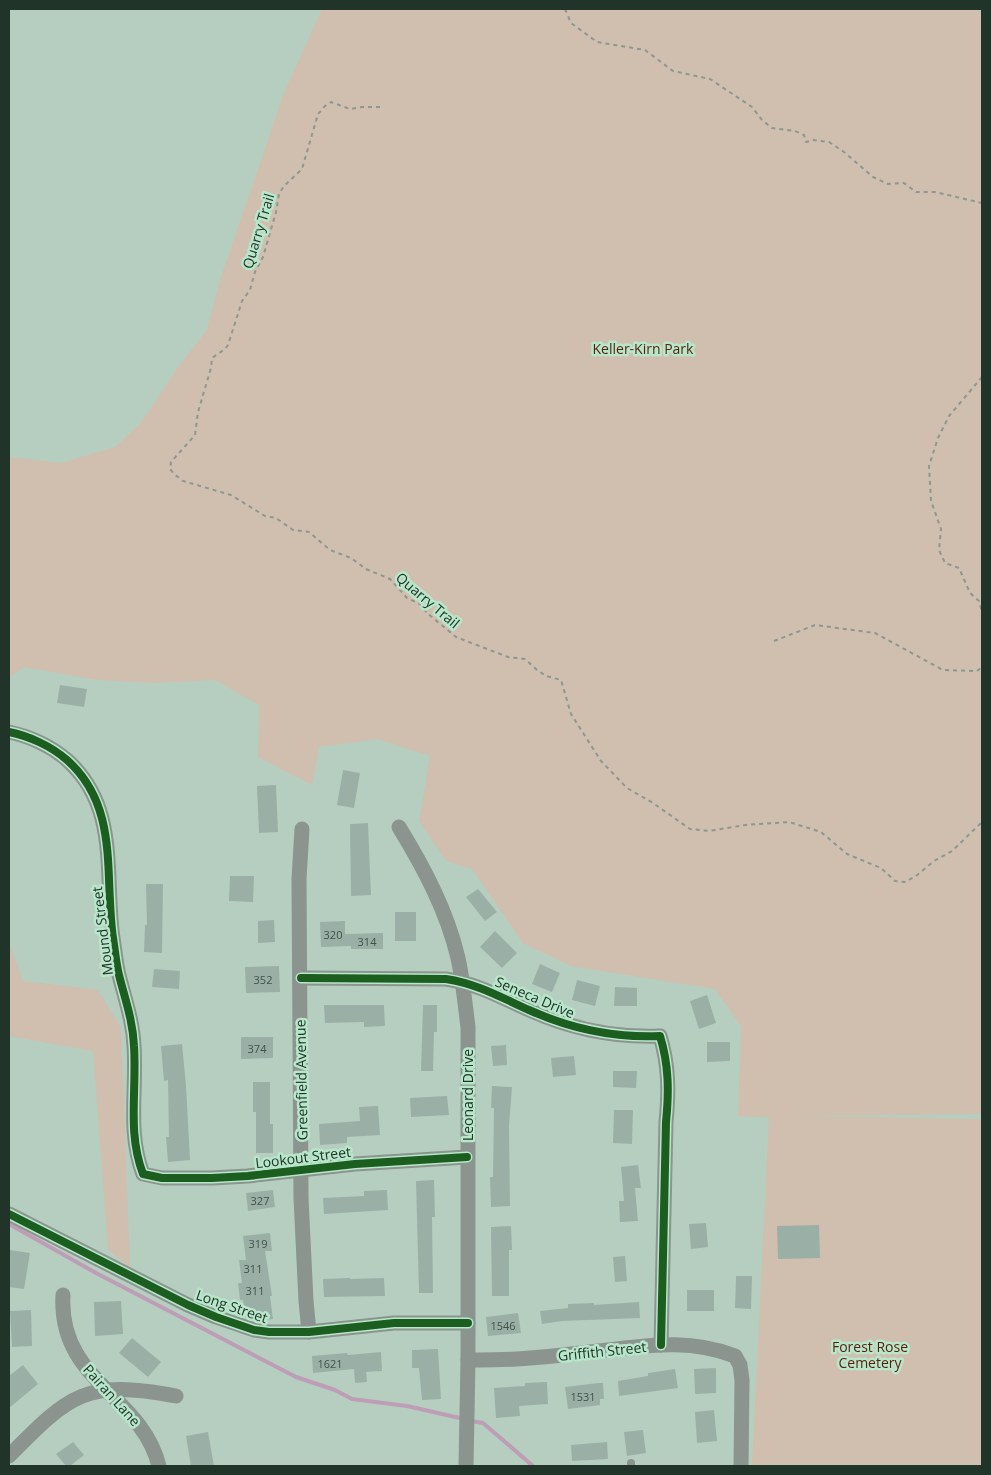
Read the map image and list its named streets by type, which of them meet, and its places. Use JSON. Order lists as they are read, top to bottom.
{
  "streets": {
    "street": [
      "Mound Street",
      "Seneca Drive",
      "Greenfield Avenue",
      "Leonard Drive",
      "Lookout Street",
      "Long Street",
      "Griffith Street",
      "Pairan Lane"
    ],
    "path": ["Quarry Trail"]
  },
  "crossings": [
    ["Mound Street", "Lookout Street"],
    ["Seneca Drive", "Greenfield Avenue"],
    ["Seneca Drive", "Leonard Drive"],
    ["Seneca Drive", "Griffith Street"],
    ["Greenfield Avenue", "Lookout Street"],
    ["Greenfield Avenue", "Long Street"],
    ["Leonard Drive", "Lookout Street"],
    ["Leonard Drive", "Long Street"],
    ["Leonard Drive", "Griffith Street"]
  ],
  "parks": ["Keller-Kirn Park", "Forest Rose Cemetery"],
  "house_numbers": [
    "320",
    "314",
    "352",
    "374",
    "327",
    "319",
    "311",
    "311",
    "1546",
    "1621",
    "1531"
  ]
}
